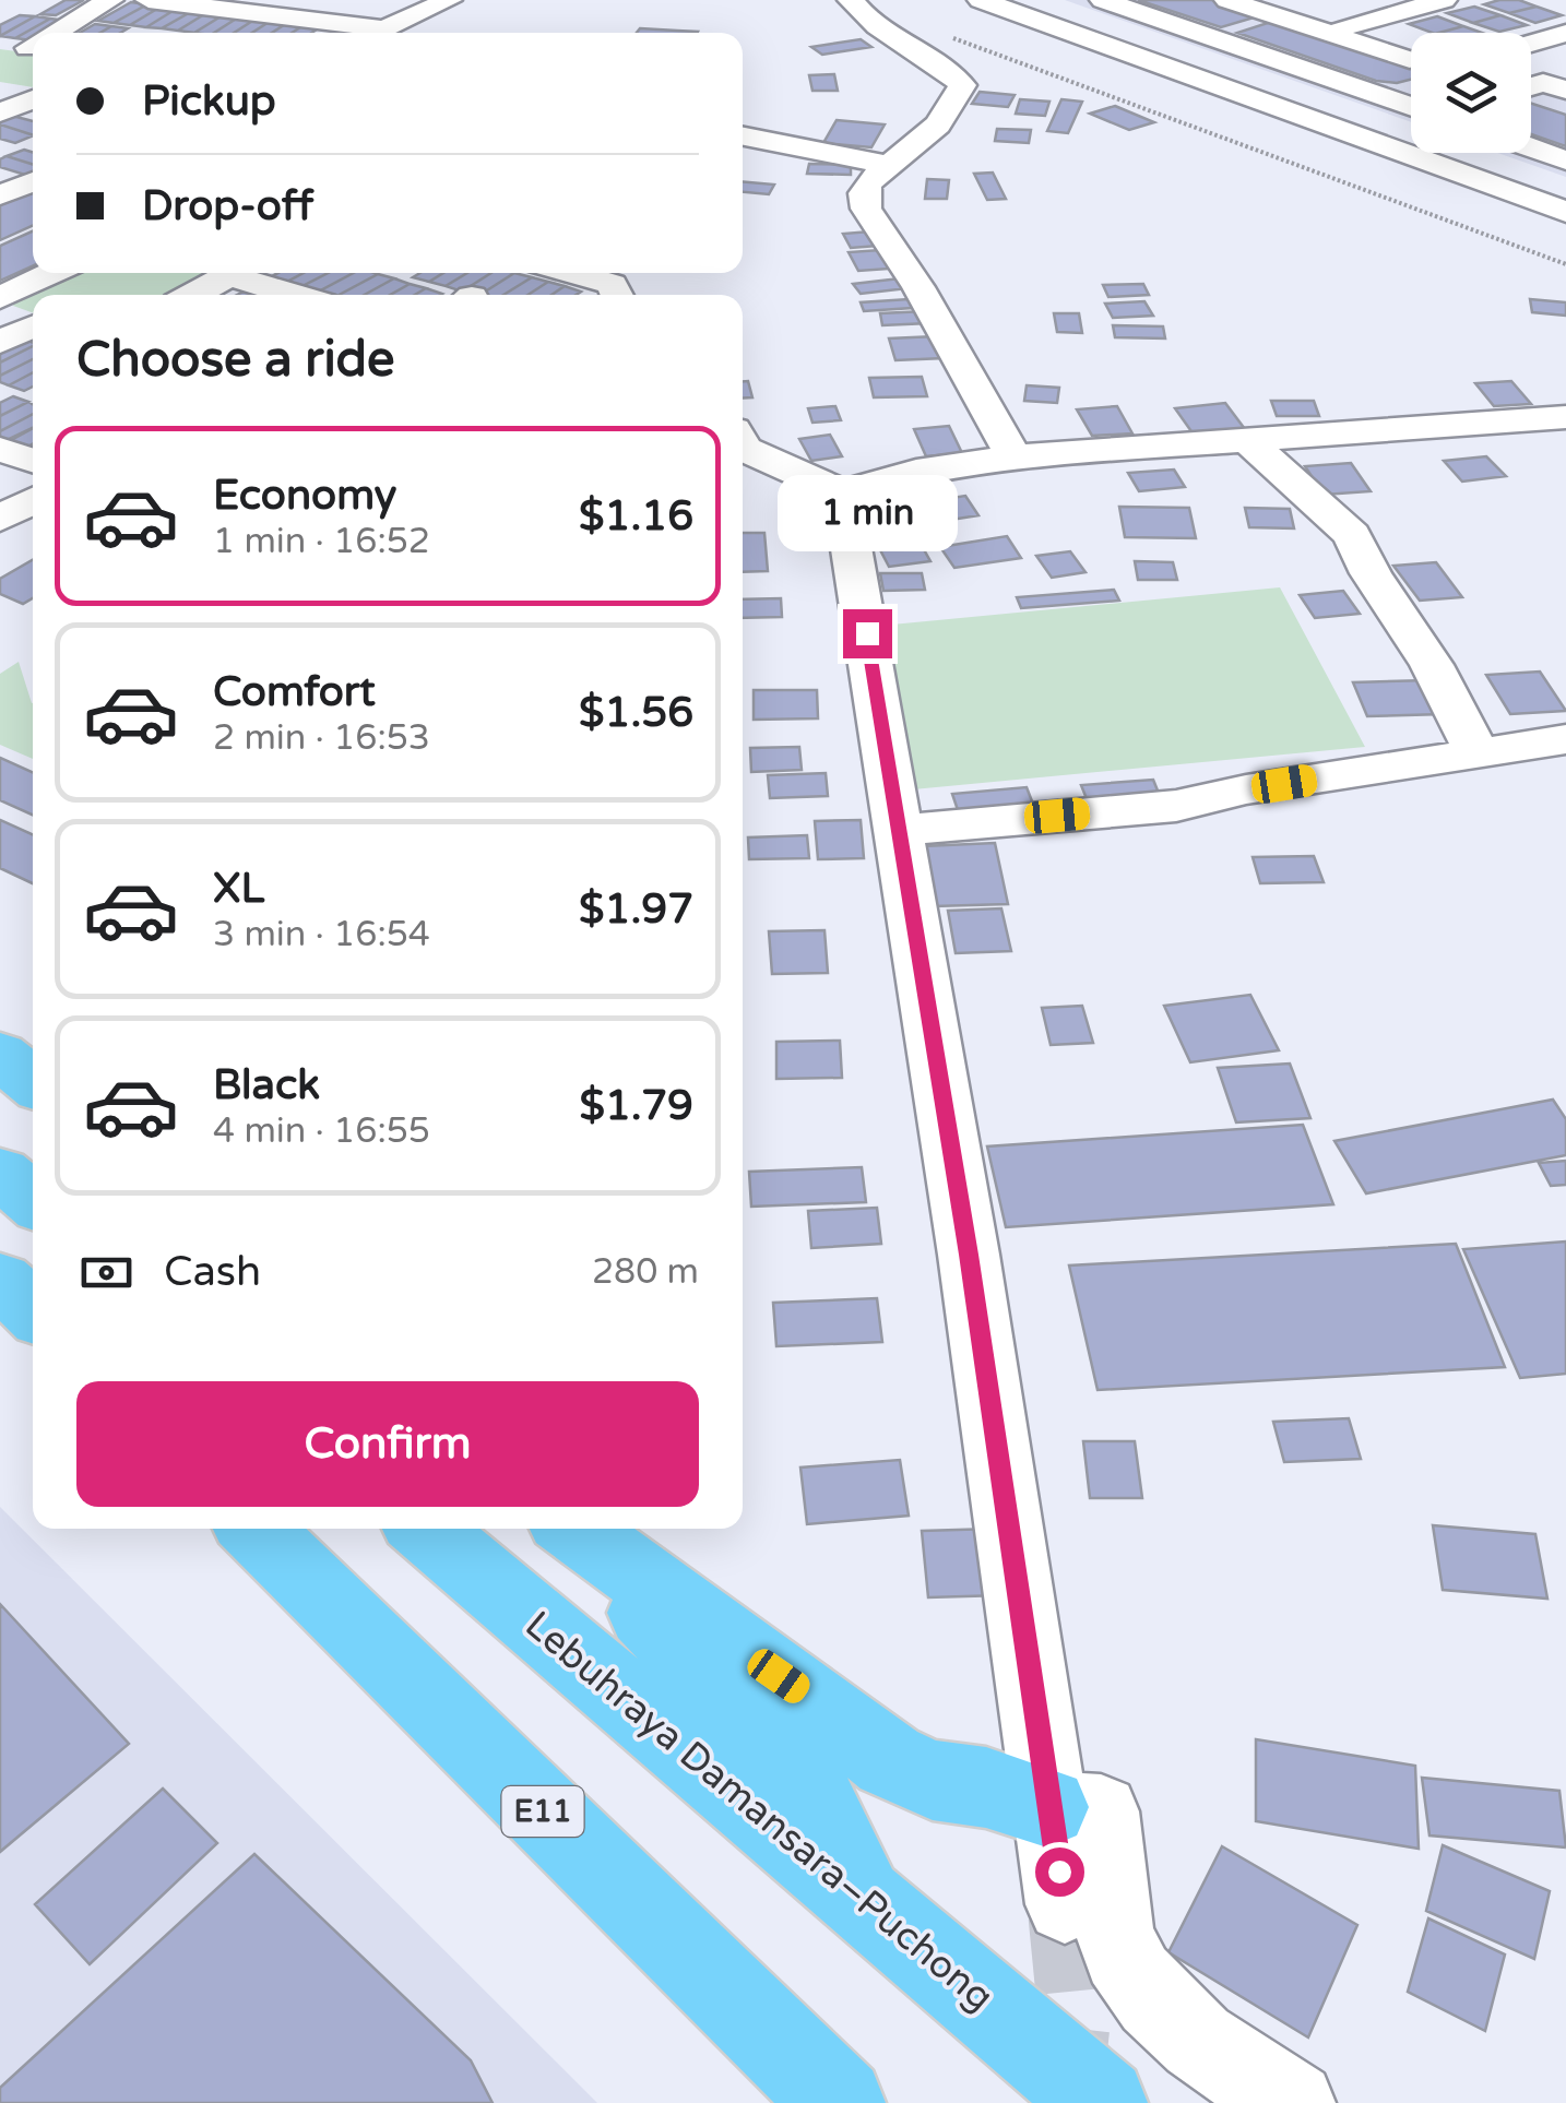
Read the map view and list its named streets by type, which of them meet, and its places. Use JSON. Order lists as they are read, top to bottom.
{
  "streets": {
    "highway": ["E11", "Lebuhraya Damansara–Puchong"]
  },
  "page": {
    "banner": ["Pickup", "Drop-off"],
    "heading": "Choose a ride",
    "list": [
      {
        "name": "Economy",
        "note": "1 min · 16:52",
        "value": "$1.16"
      },
      {
        "name": "Comfort",
        "note": "2 min · 16:53",
        "value": "$1.56"
      },
      {
        "name": "XL",
        "note": "3 min · 16:54",
        "value": "$1.97"
      },
      {
        "name": "Black",
        "note": "4 min · 16:55",
        "value": "$1.79"
      }
    ],
    "bubble": "1 min",
    "pay": ["Cash", "280 m"],
    "buttons": "Confirm"
  }
}
